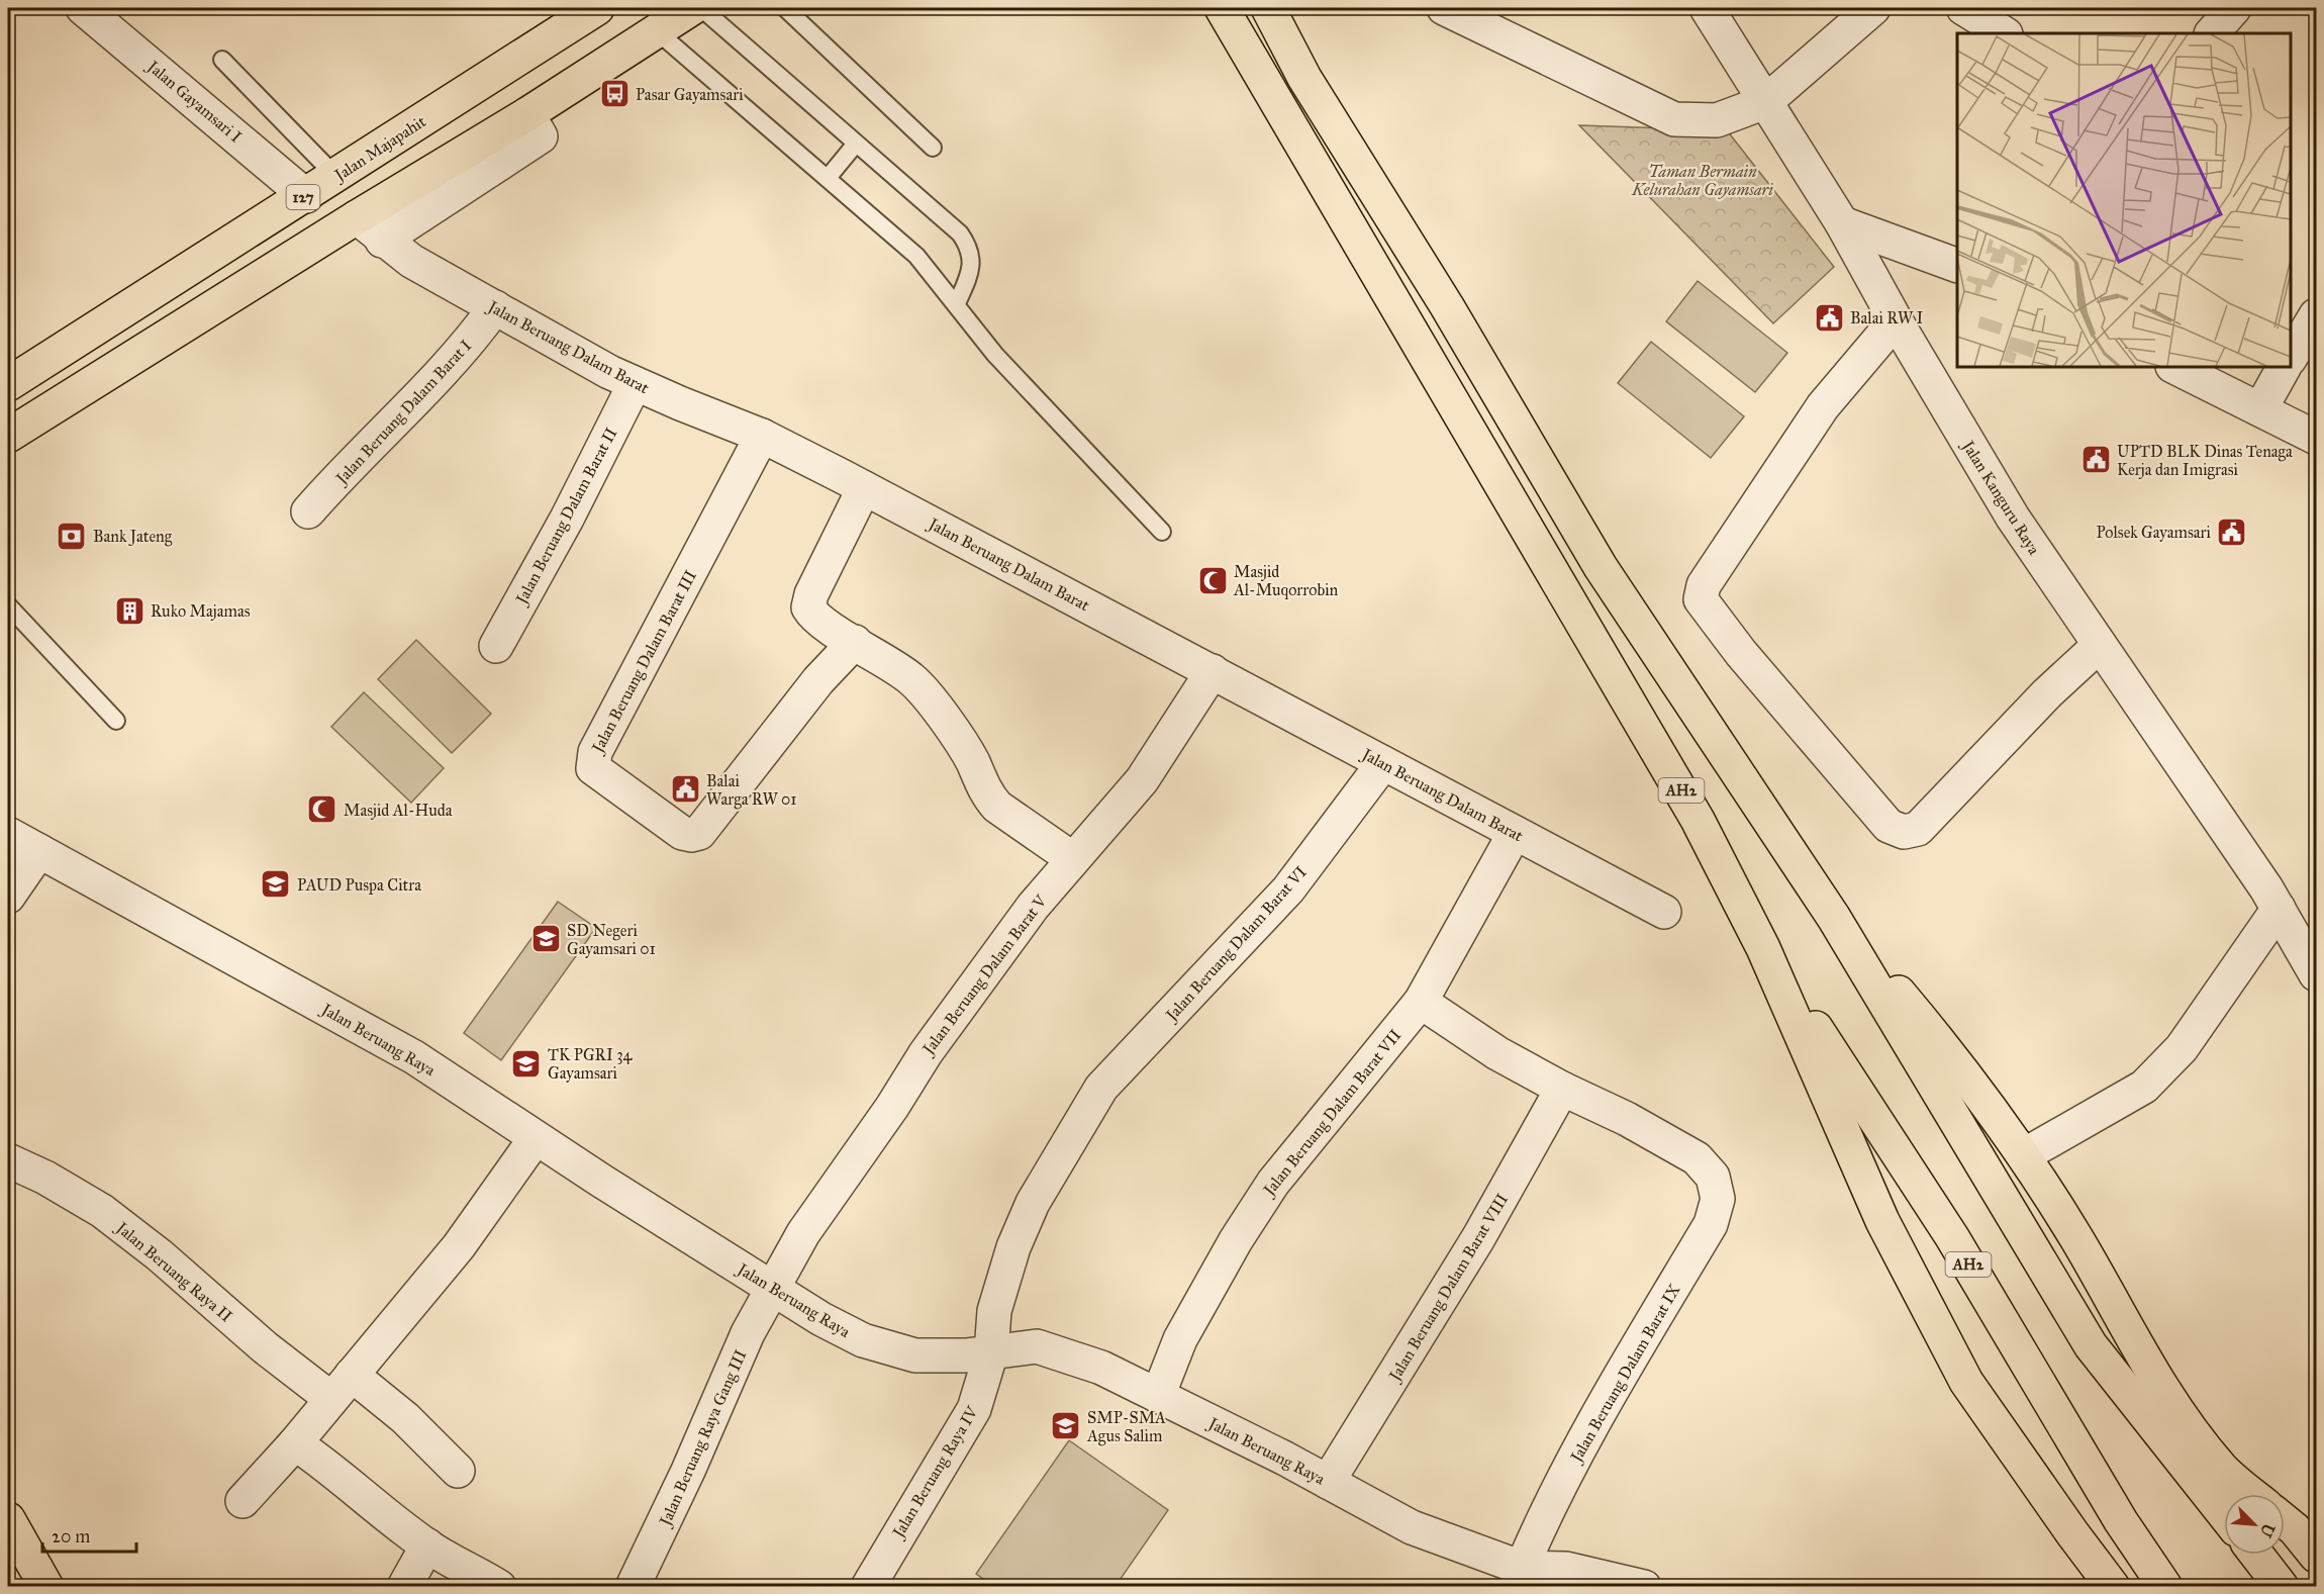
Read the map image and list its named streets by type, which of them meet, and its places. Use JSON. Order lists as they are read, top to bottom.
{
  "streets": {
    "main road": ["Jalan Majapahit", "127", "AH2"],
    "street": [
      "Jalan Gayamsari I",
      "Jalan Beruang Dalam Barat",
      "Jalan Beruang Dalam Barat I",
      "Jalan Kanguru Raya",
      "Jalan Beruang Dalam Barat II",
      "Jalan Beruang Dalam Barat III",
      "Jalan Beruang Dalam Barat VI",
      "Jalan Beruang Dalam Barat V",
      "Jalan Beruang Raya",
      "Jalan Beruang Dalam Barat VII",
      "Jalan Beruang Raya II",
      "Jalan Beruang Dalam Barat VIII",
      "Jalan Beruang Dalam Barat IX",
      "Jalan Beruang Raya Gang III",
      "Jalan Beruang Raya IV"
    ]
  },
  "crossings": [
    ["Jalan Gayamsari I", "Jalan Majapahit"],
    ["Jalan Beruang Dalam Barat", "Jalan Beruang Dalam Barat I"],
    ["Jalan Beruang Dalam Barat", "Jalan Beruang Dalam Barat II"],
    ["Jalan Beruang Dalam Barat", "Jalan Beruang Dalam Barat III"],
    ["Jalan Beruang Dalam Barat", "Jalan Beruang Dalam Barat VI"],
    ["Jalan Beruang Dalam Barat", "Jalan Beruang Dalam Barat V"],
    ["Jalan Beruang Dalam Barat", "Jalan Beruang Dalam Barat VII"],
    ["Jalan Beruang Dalam Barat VI", "Jalan Beruang Raya"],
    ["Jalan Beruang Dalam Barat VI", "Jalan Beruang Raya IV"],
    ["Jalan Beruang Dalam Barat V", "Jalan Beruang Raya"],
    ["Jalan Beruang Dalam Barat V", "Jalan Beruang Raya Gang III"],
    ["Jalan Beruang Raya", "Jalan Beruang Dalam Barat VII"],
    ["Jalan Beruang Raya", "Jalan Beruang Dalam Barat VIII"],
    ["Jalan Beruang Raya", "Jalan Beruang Dalam Barat IX"],
    ["Jalan Beruang Raya", "Jalan Beruang Raya Gang III"],
    ["Jalan Beruang Raya", "Jalan Beruang Raya IV"],
    ["Jalan Beruang Dalam Barat VIII", "Jalan Beruang Dalam Barat IX"]
  ],
  "parks": ["Taman Bermain Kelurahan Gayamsari"],
  "places": {
    "bus stop": ["Pasar Gayamsari"],
    "public building": [
      "Balai RW I",
      "UPTD BLK Dinas Tenaga Kerja dan Imigrasi",
      "Polsek Gayamsari",
      "Balai Warga RW 01"
    ],
    "bank": ["Bank Jateng"],
    "mosque": ["Masjid Al-Muqorrobin", "Masjid Al-Huda"],
    "building": ["Ruko Majamas"],
    "school or university": [
      "PAUD Puspa Citra",
      "SD Negeri Gayamsari 01",
      "TK PGRI 34 Gayamsari",
      "SMP-SMA Agus Salim"
    ]
  },
  "scale_bar": "20 m",
  "north": "bottom right"
}
